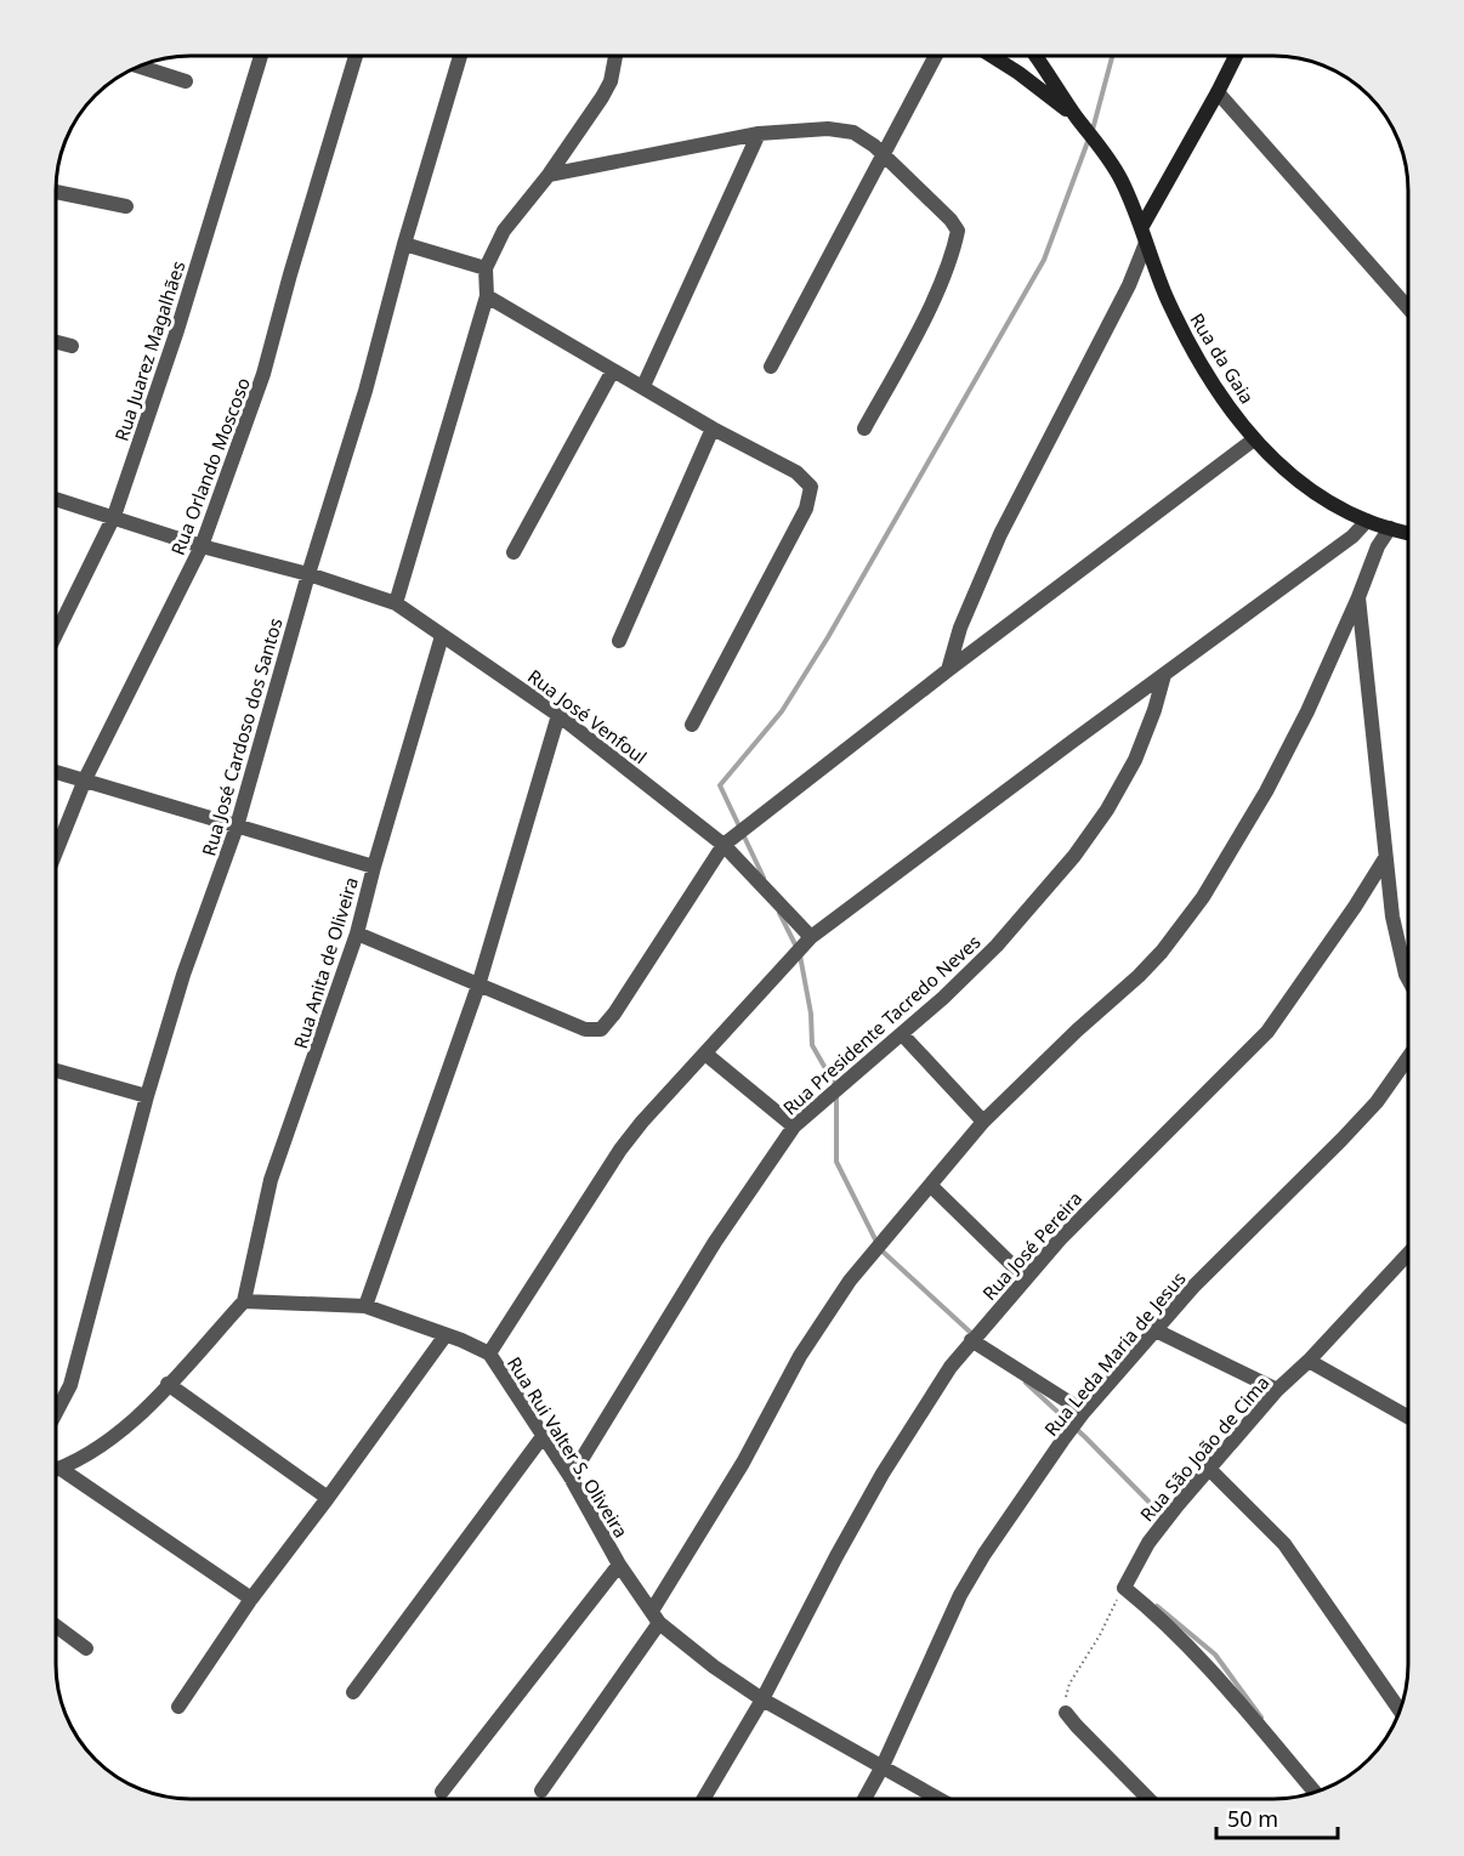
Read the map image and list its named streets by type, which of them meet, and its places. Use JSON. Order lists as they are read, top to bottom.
{
  "streets": {
    "main road": ["Rua da Gaia"],
    "street": [
      "Rua Juarez Magalhães",
      "Rua Orlando Moscoso",
      "Rua José Venfoul",
      "Rua José Cardoso dos Santos",
      "Rua Anita de Oliveira",
      "Rua Presidente Tacredo Neves",
      "Rua José Pereira",
      "Rua Leda Maria de Jesus",
      "Rua Rui Valter S. Oliveira",
      "Rua São João de Cima"
    ]
  },
  "crossings": [
    ["Rua Juarez Magalhães", "Rua José Venfoul"],
    ["Rua Orlando Moscoso", "Rua José Venfoul"],
    ["Rua José Venfoul", "Rua José Cardoso dos Santos"],
    ["Rua José Venfoul", "Rua Anita de Oliveira"],
    ["Rua Anita de Oliveira", "Rua Rui Valter S. Oliveira"],
    ["Rua Presidente Tacredo Neves", "Rua Rui Valter S. Oliveira"],
    ["Rua José Pereira", "Rua Rui Valter S. Oliveira"],
    ["Rua Leda Maria de Jesus", "Rua Rui Valter S. Oliveira"]
  ],
  "scale_bar": "50 m"
}
